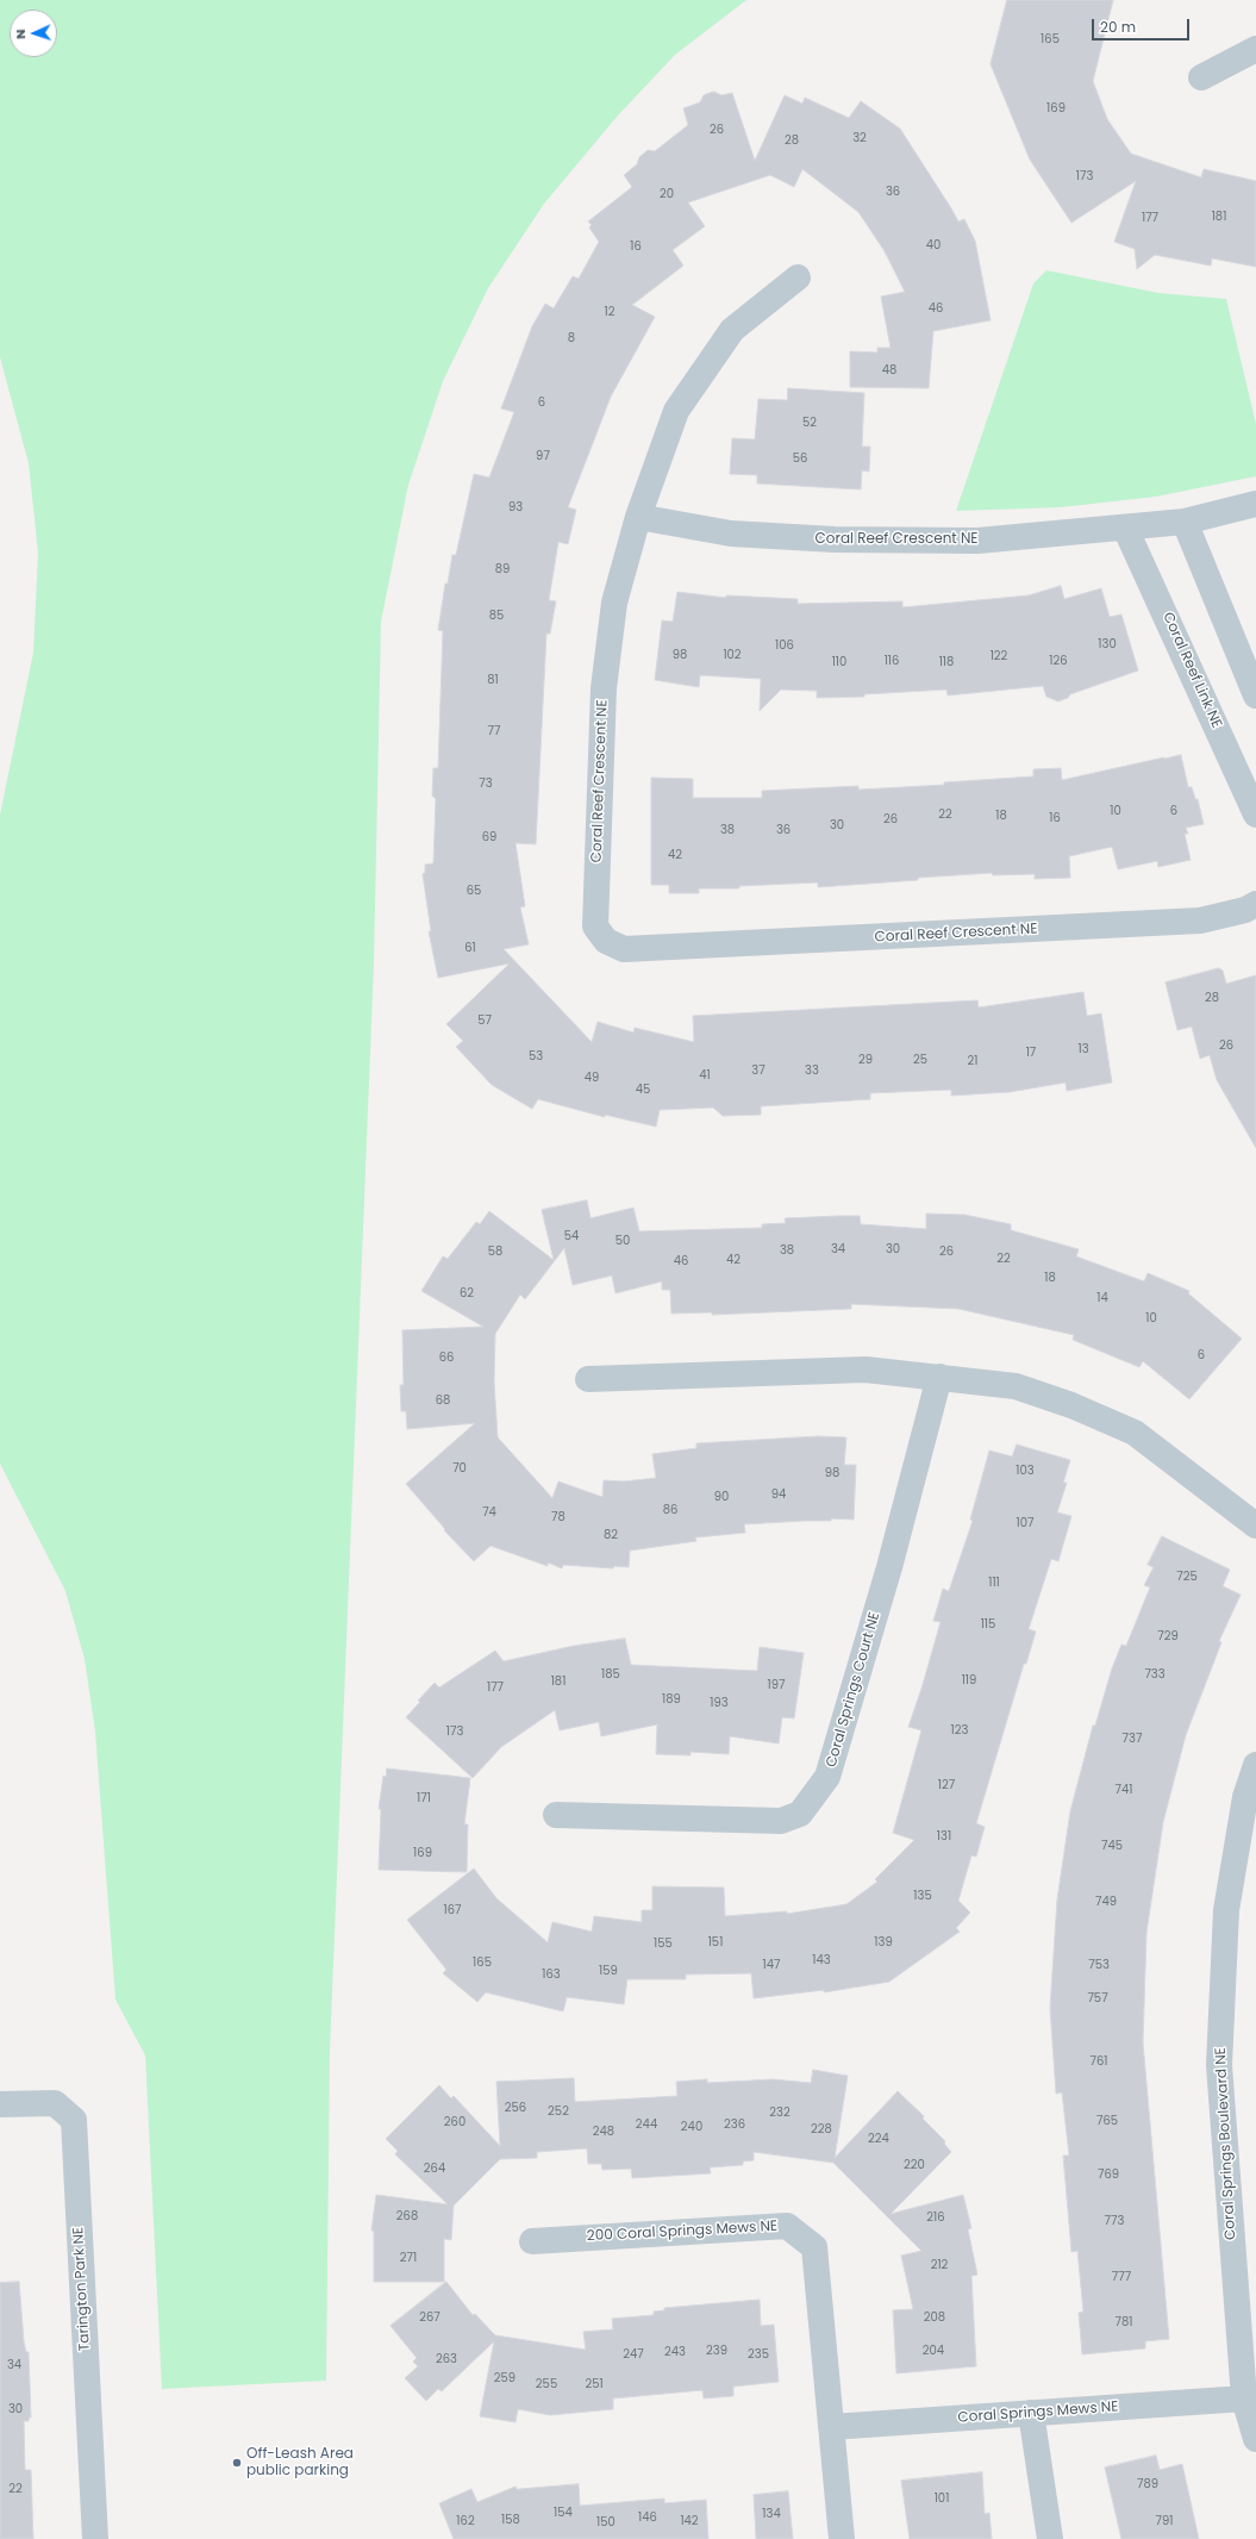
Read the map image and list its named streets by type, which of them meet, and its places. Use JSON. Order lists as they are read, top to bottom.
{
  "streets": {
    "street": [
      "Coral Reef Crescent NE",
      "Coral Reef Link NE",
      "Coral Springs Court NE",
      "Coral Springs Boulevard NE",
      "200 Coral Springs Mews NE",
      "Tarington Park NE",
      "Coral Springs Mews NE"
    ]
  },
  "crossings": [
    ["Coral Reef Crescent NE", "Coral Reef Link NE"],
    ["Coral Springs Boulevard NE", "Coral Springs Mews NE"],
    ["200 Coral Springs Mews NE", "Coral Springs Mews NE"]
  ],
  "places": ["Off-Leash Area public parking"],
  "house_numbers": [
    "165",
    "169",
    "26",
    "32",
    "28",
    "173",
    "36",
    "20",
    "181",
    "177",
    "40",
    "16",
    "46",
    "12",
    "8",
    "48",
    "6",
    "52",
    "97",
    "56",
    "93",
    "89",
    "85",
    "130",
    "106",
    "98",
    "102",
    "122",
    "116",
    "126",
    "110",
    "118",
    "81",
    "77",
    "73",
    "10",
    "6",
    "22",
    "18",
    "16",
    "26",
    "30",
    "38",
    "36",
    "69",
    "42",
    "65",
    "61",
    "28",
    "57",
    "26",
    "13",
    "17",
    "53",
    "29",
    "25",
    "21",
    "37",
    "33",
    "41",
    "49",
    "45",
    "54",
    "50",
    "34",
    "30",
    "38",
    "58",
    "26",
    "22",
    "42",
    "46",
    "18",
    "62",
    "14",
    "10",
    "6",
    "66",
    "68",
    "70",
    "103",
    "98",
    "94",
    "90",
    "86",
    "74",
    "78",
    "107",
    "82",
    "725",
    "111",
    "115",
    "729",
    "185",
    "733",
    "119",
    "181",
    "197",
    "177",
    "189",
    "193",
    "123",
    "173",
    "737",
    "127",
    "741",
    "171",
    "131",
    "745",
    "169",
    "135",
    "749",
    "167",
    "151",
    "139",
    "155",
    "143",
    "165",
    "147",
    "753",
    "159",
    "163",
    "757",
    "761",
    "256",
    "252",
    "232",
    "765",
    "260",
    "244",
    "236",
    "240",
    "228",
    "248",
    "224",
    "220",
    "264",
    "769",
    "268",
    "216",
    "773",
    "271",
    "212",
    "777",
    "267",
    "208",
    "781",
    "239",
    "204",
    "243",
    "247",
    "235",
    "263",
    "34",
    "259",
    "255",
    "251",
    "30",
    "789",
    "22",
    "101",
    "154",
    "134",
    "146",
    "158",
    "162",
    "142",
    "791",
    "150"
  ],
  "scale_bar": "20 m",
  "north": "left"
}
